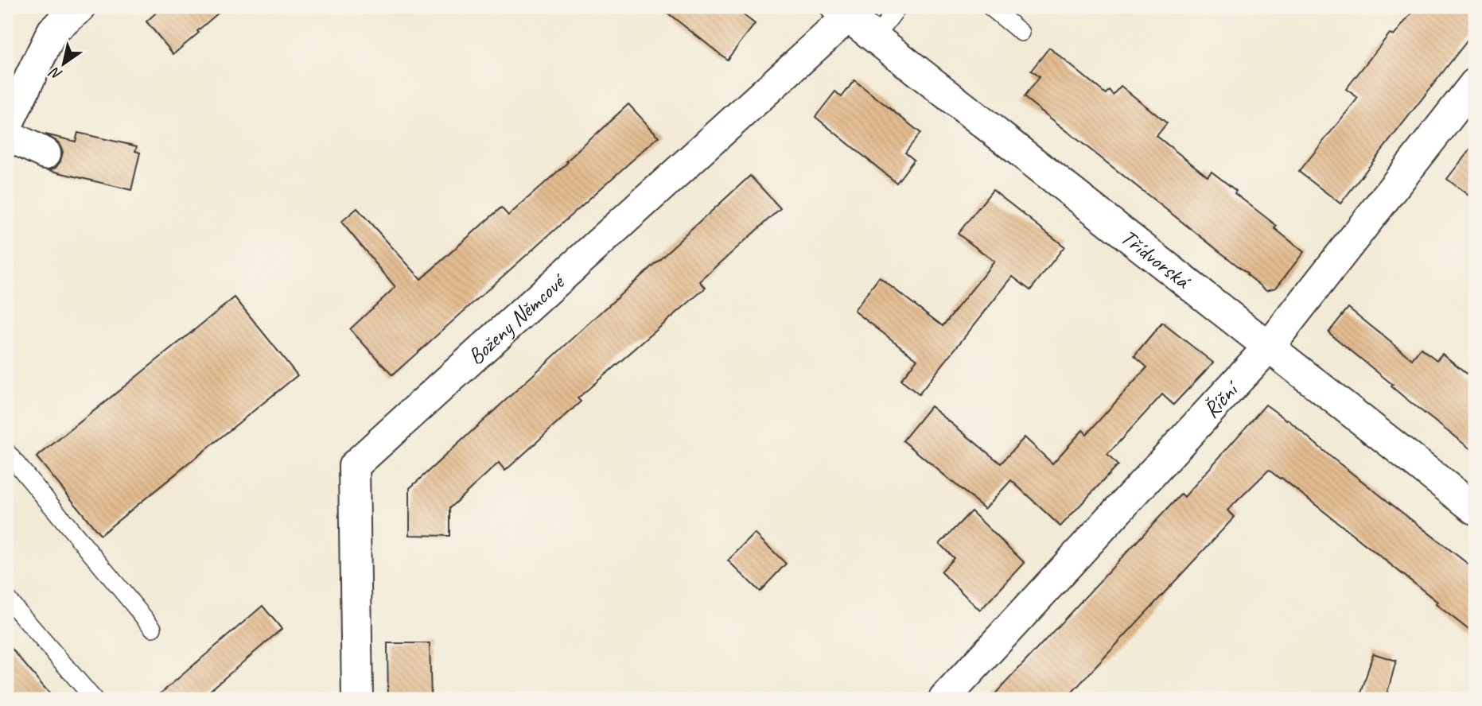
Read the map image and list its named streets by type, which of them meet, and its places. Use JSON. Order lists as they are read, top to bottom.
{
  "streets": {
    "street": ["Třídvorská", "Boženy Němcové", "Říční"]
  },
  "crossings": [
    ["Třídvorská", "Boženy Němcové"],
    ["Třídvorská", "Říční"]
  ],
  "north": "bottom left"
}
